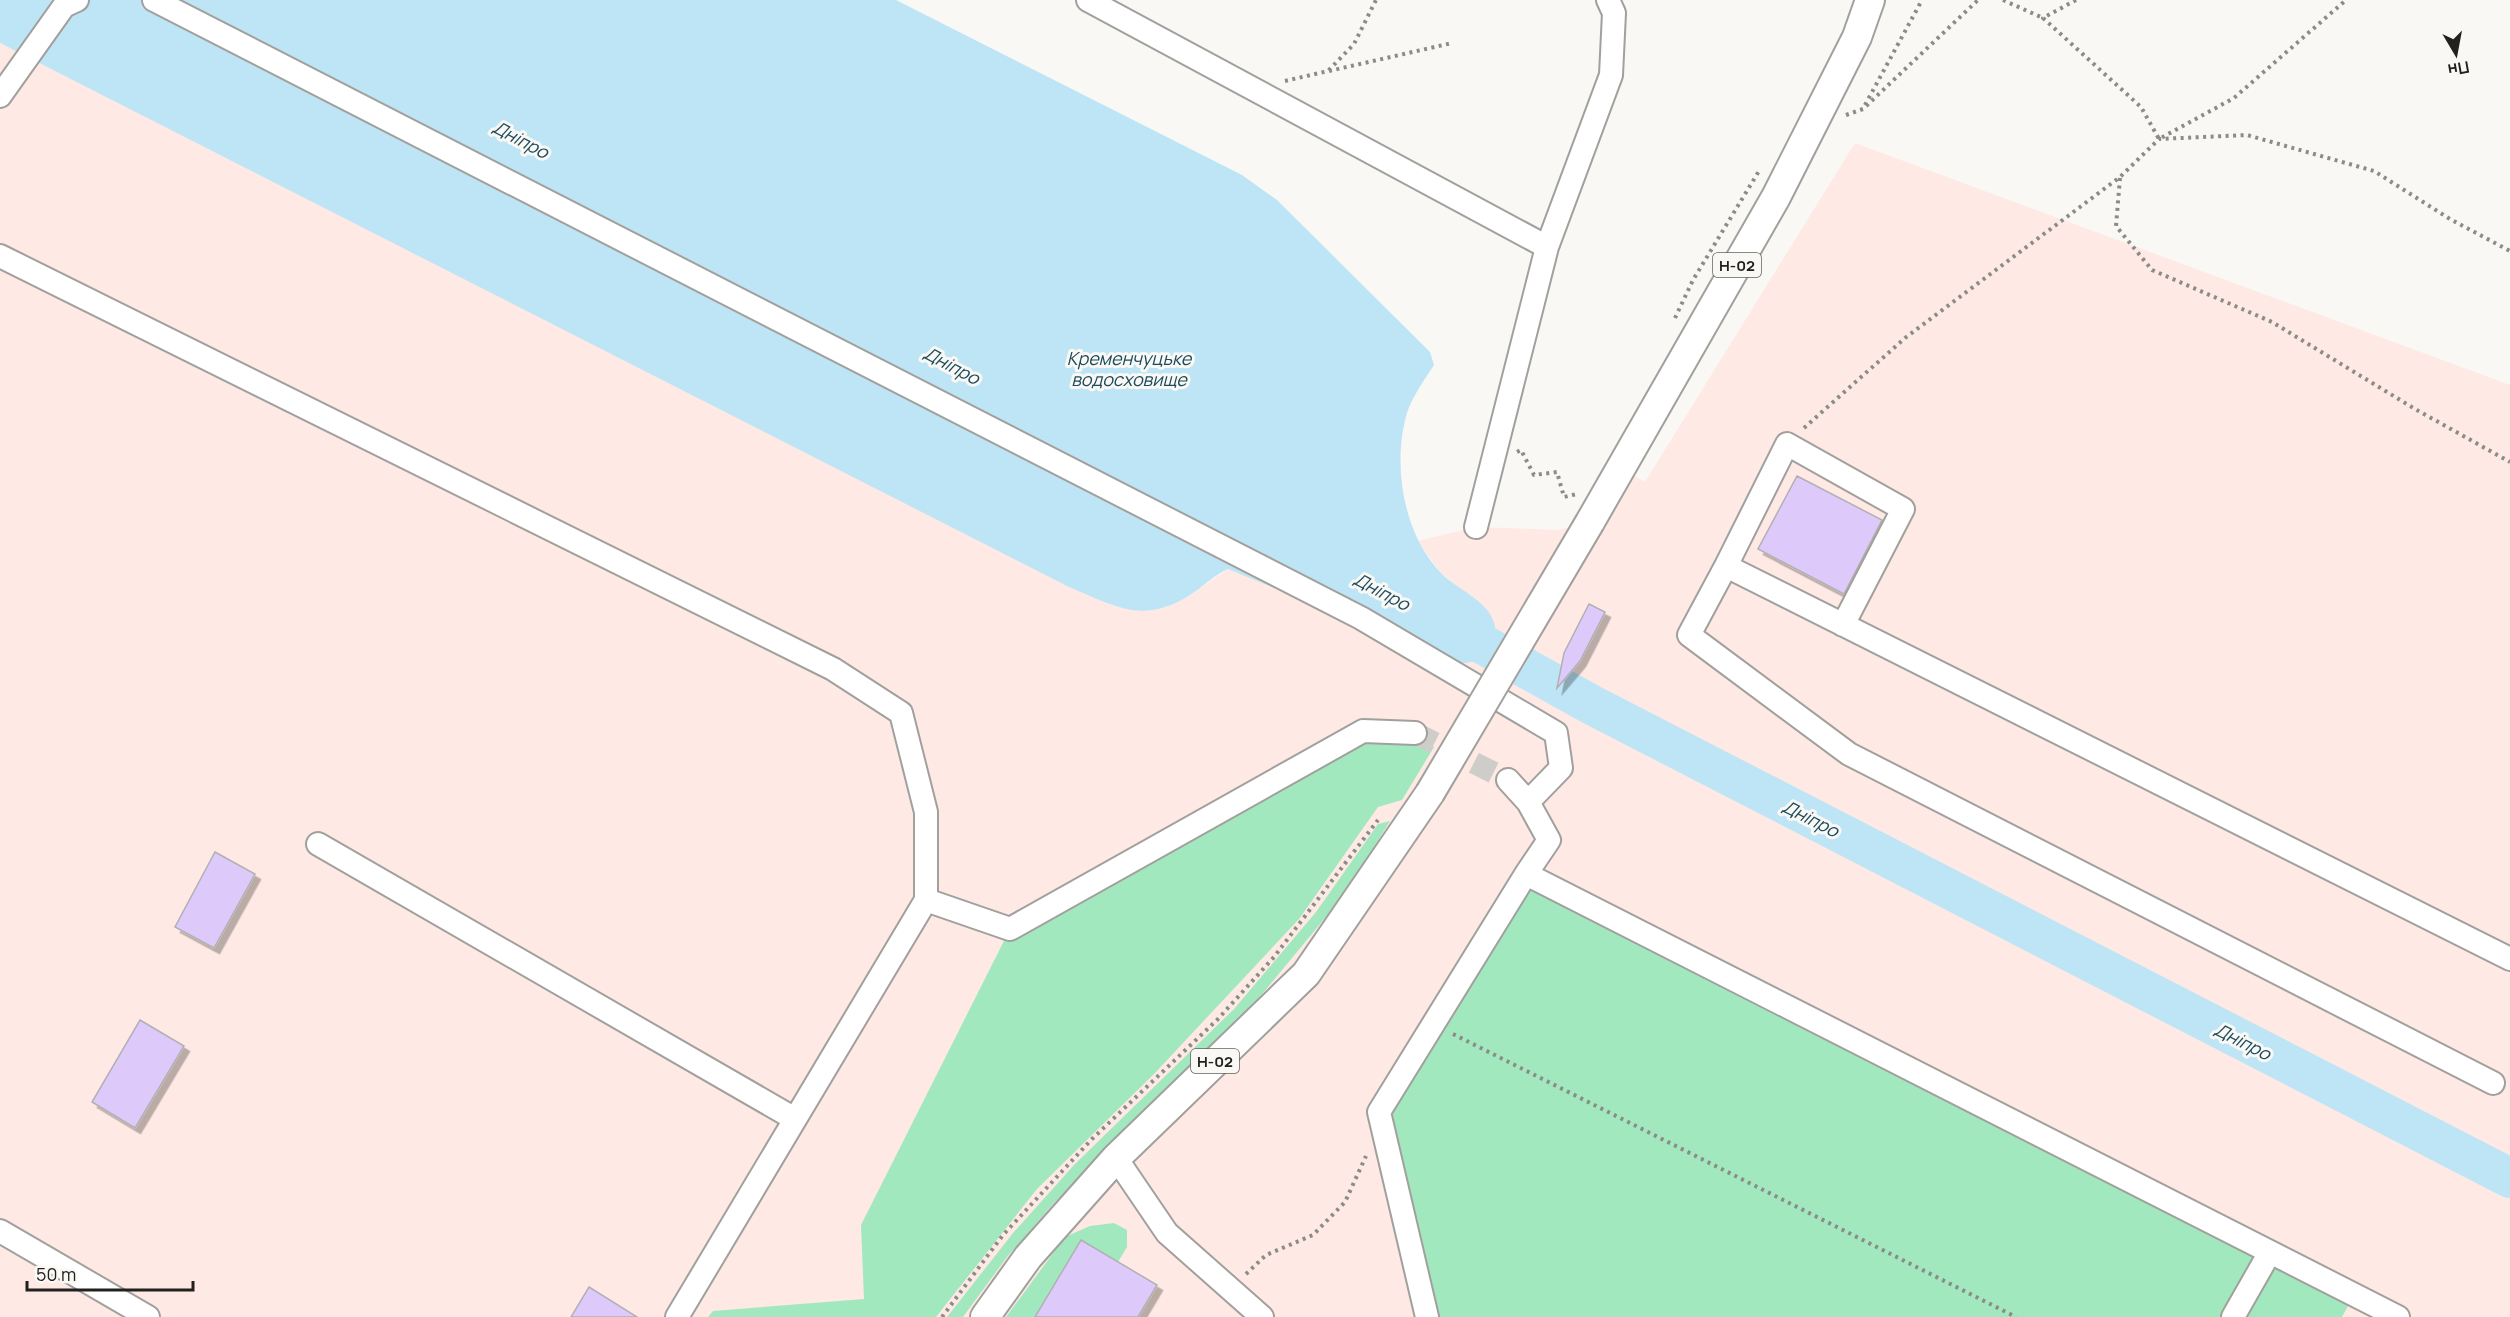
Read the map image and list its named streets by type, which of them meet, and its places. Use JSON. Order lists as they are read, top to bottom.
{
  "streets": {
    "main road": ["Н-02"]
  },
  "water": ["Дніпро", "Кременчуцьке водосховище"],
  "scale_bar": "50 m",
  "north": "bottom"
}
